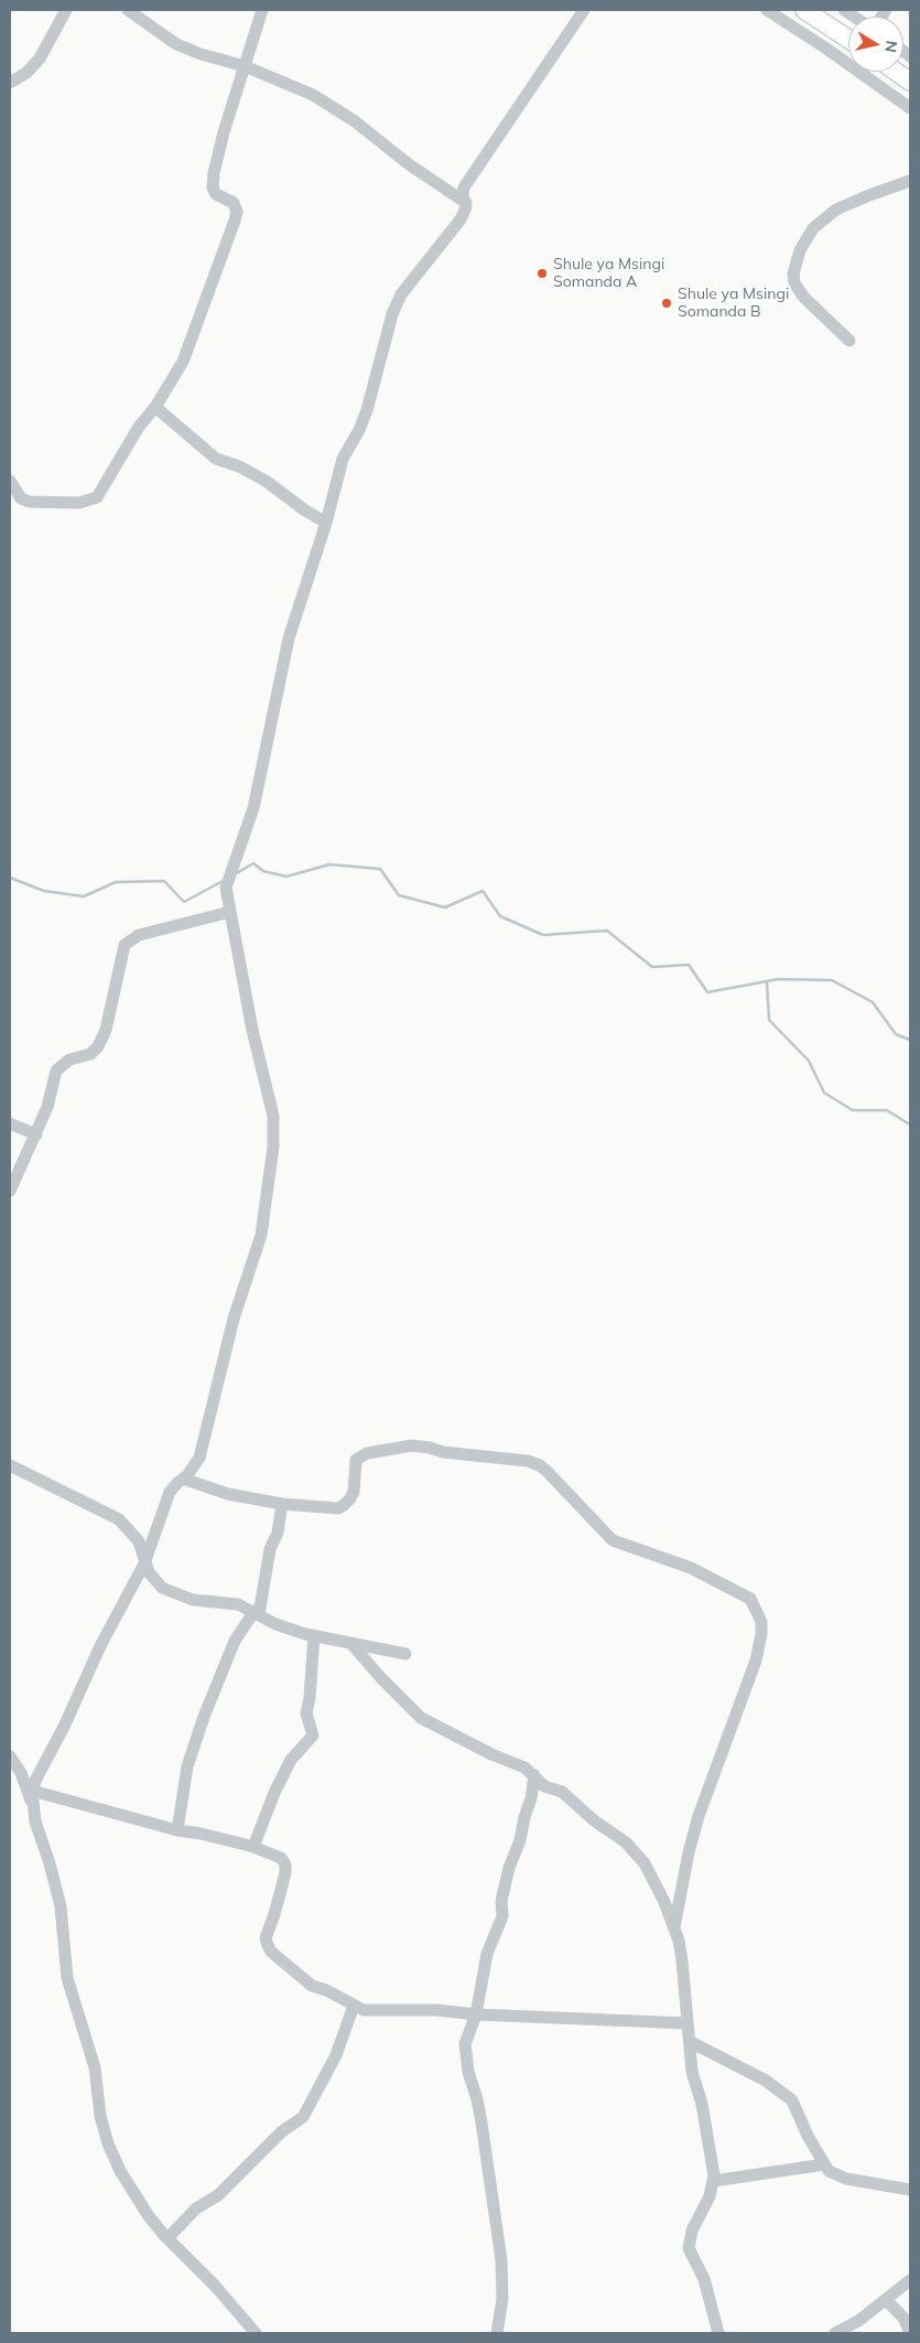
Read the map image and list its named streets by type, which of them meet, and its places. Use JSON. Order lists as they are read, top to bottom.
{
  "places": ["Shule ya Msingi Somanda A", "Shule ya Msingi Somanda B"],
  "north": "right"
}
